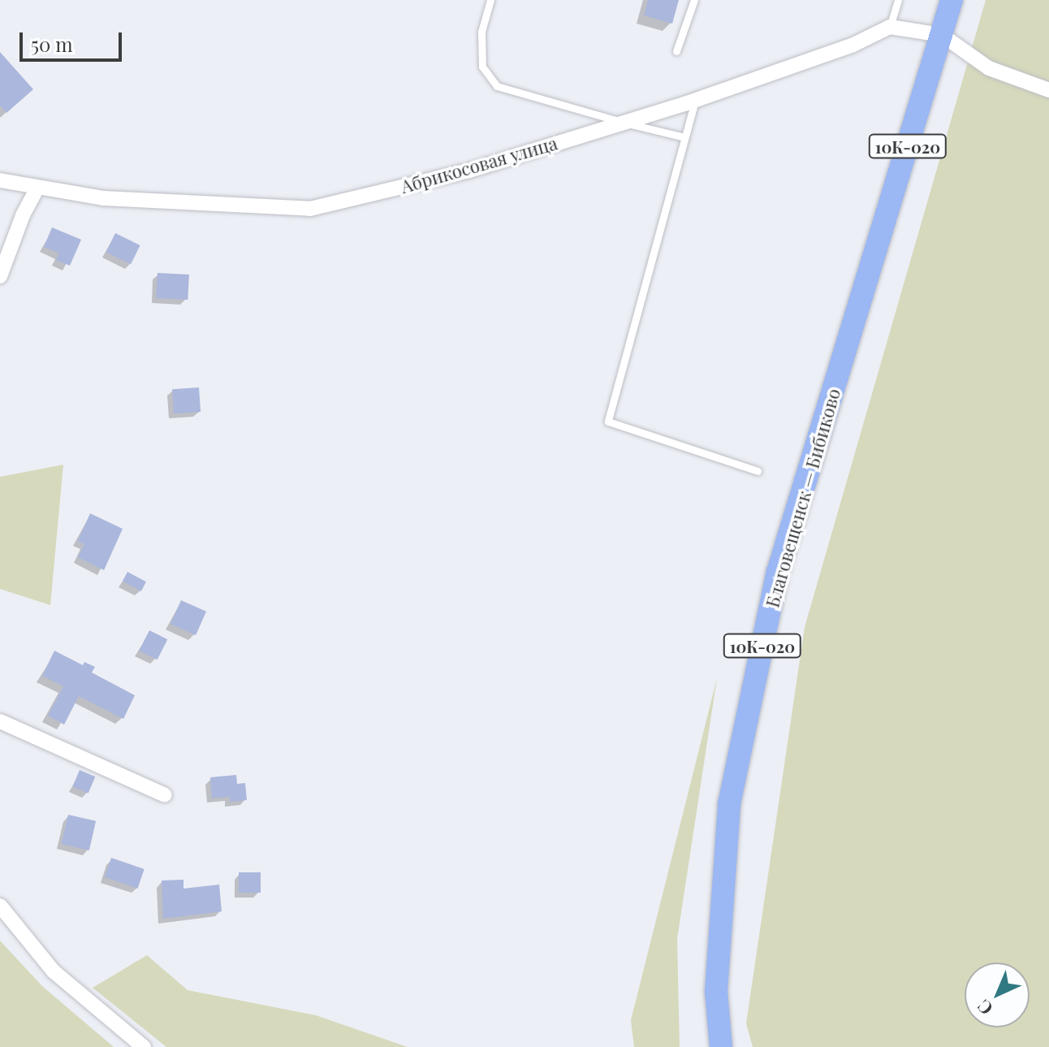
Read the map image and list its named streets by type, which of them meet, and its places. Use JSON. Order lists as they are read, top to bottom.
{
  "streets": {
    "main road": ["10К-020", "Благовещенск — Бибиково"],
    "street": ["Абрикосовая улица"]
  },
  "scale_bar": "50 m",
  "north": "bottom left"
}
